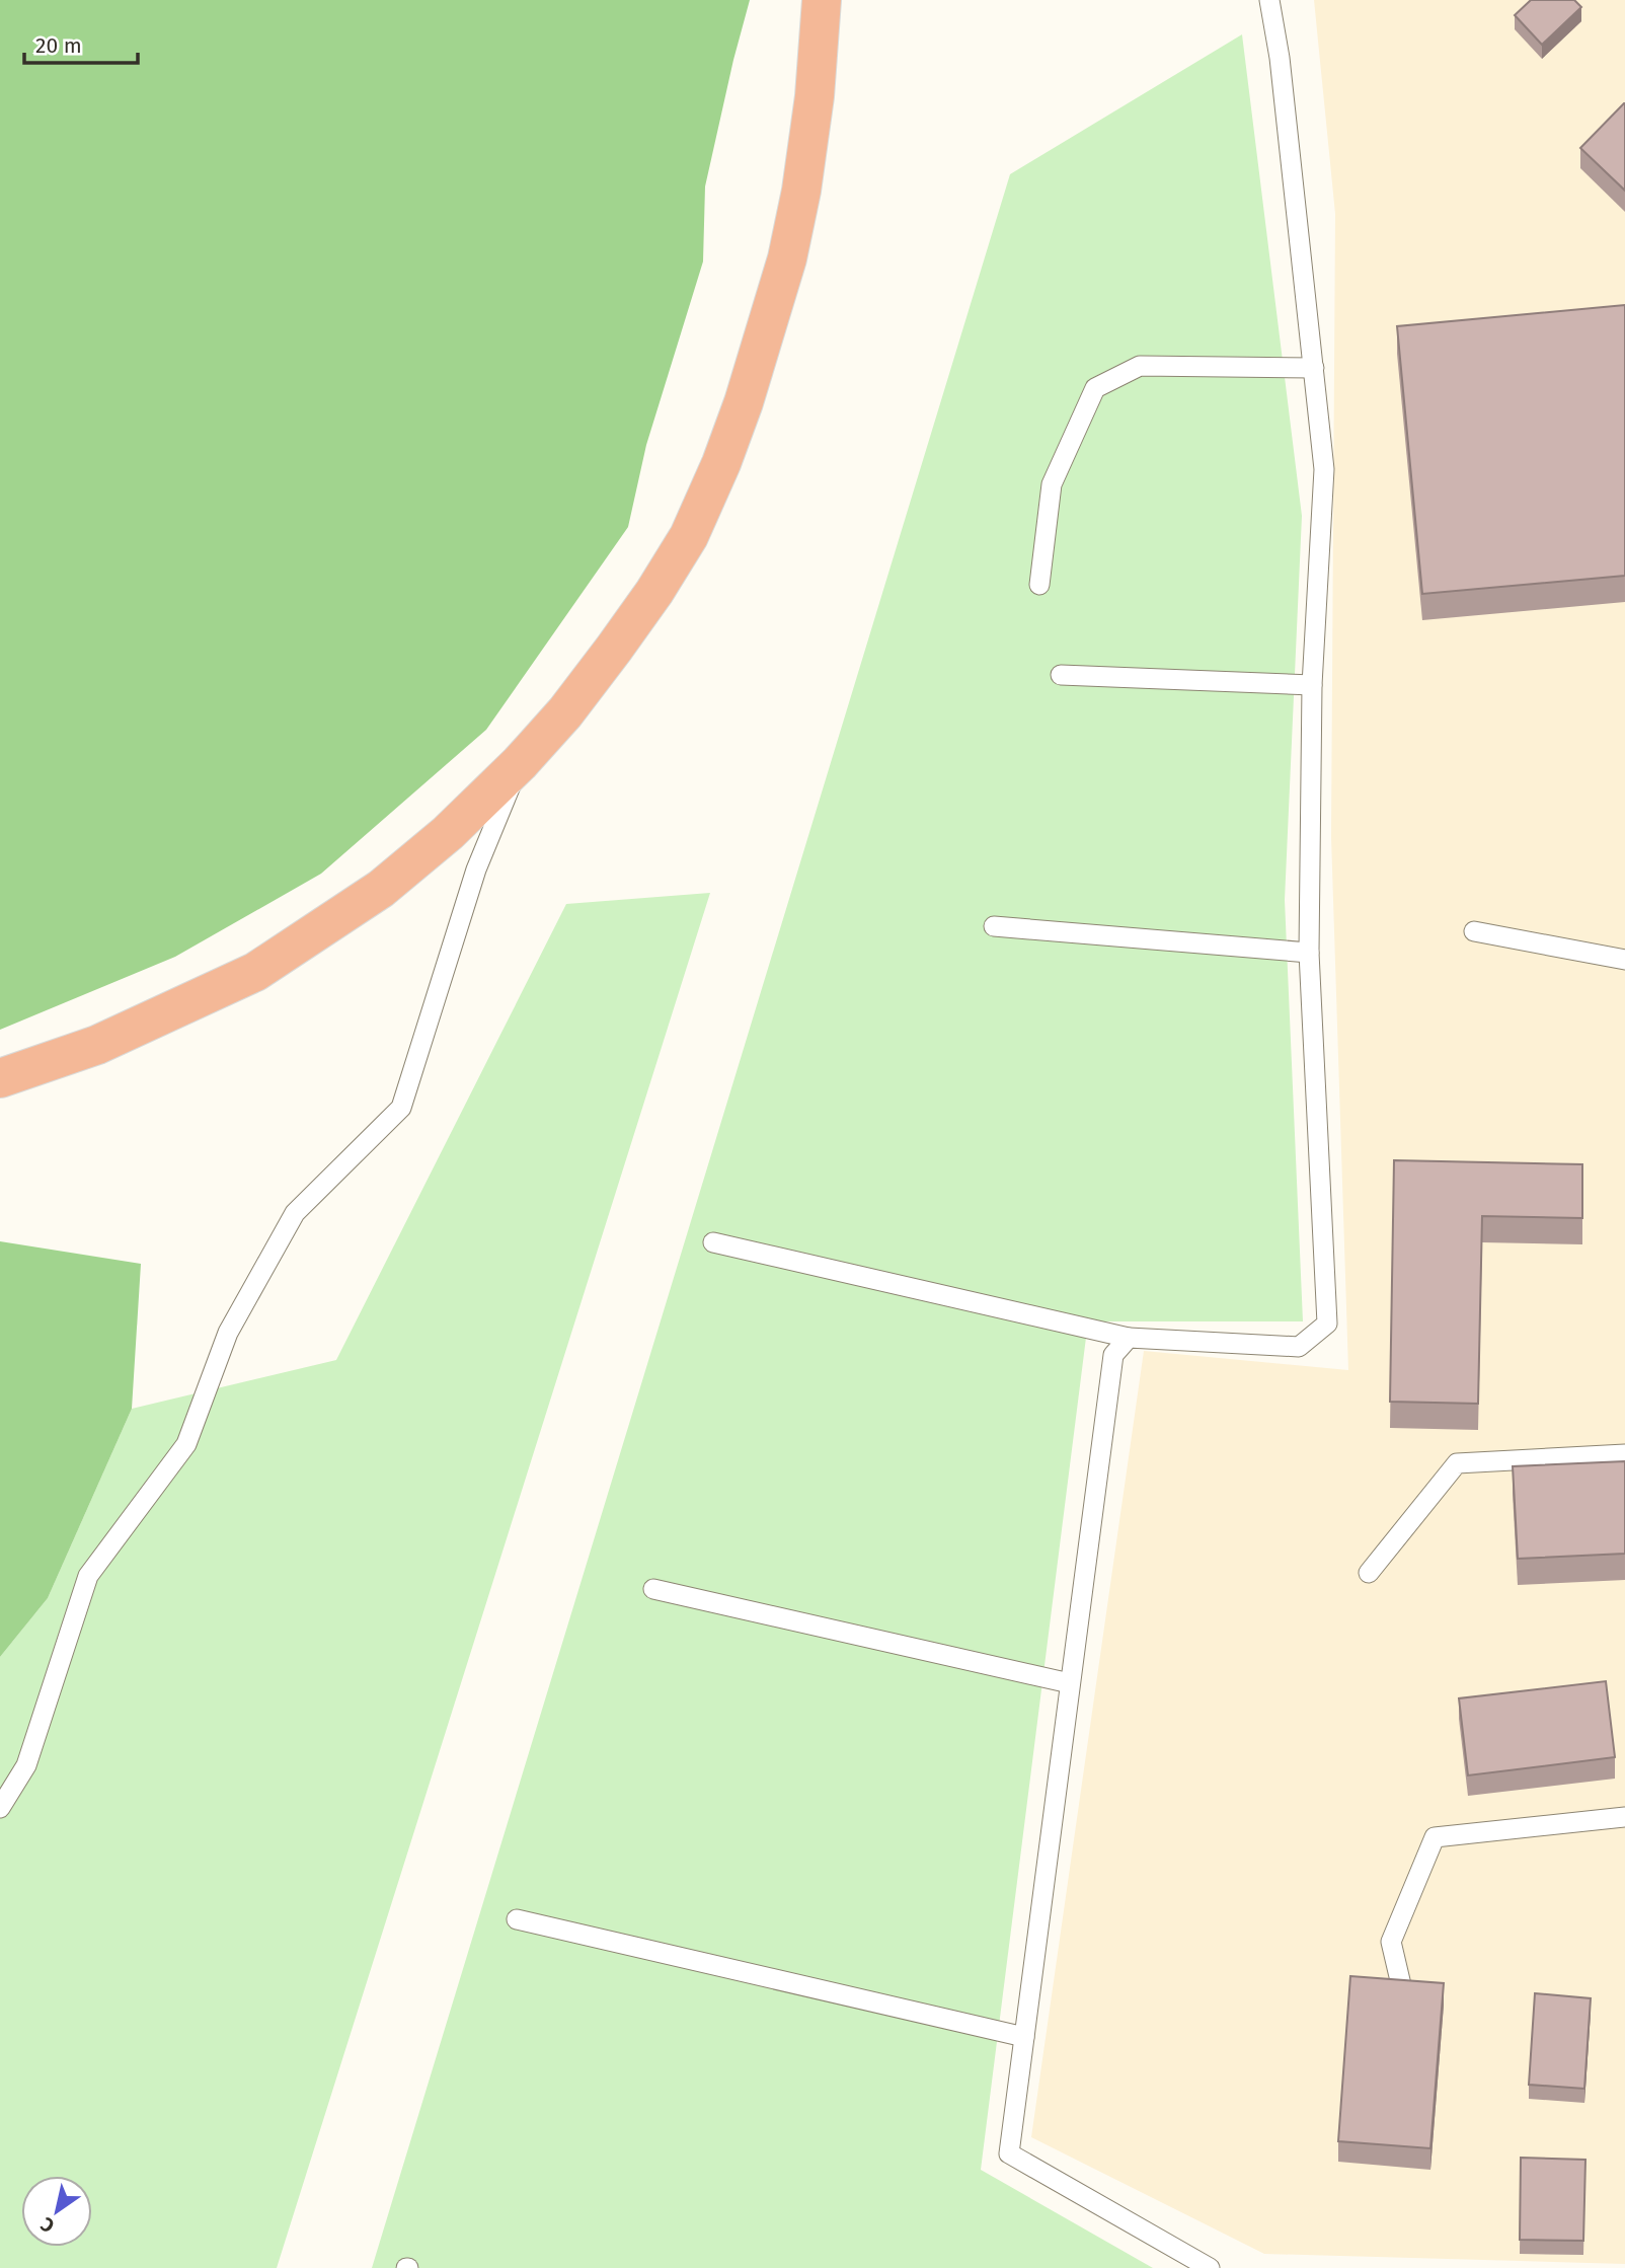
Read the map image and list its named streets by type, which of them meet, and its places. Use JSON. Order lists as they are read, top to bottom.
{
  "scale_bar": "20 m",
  "north": "bottom left"
}
